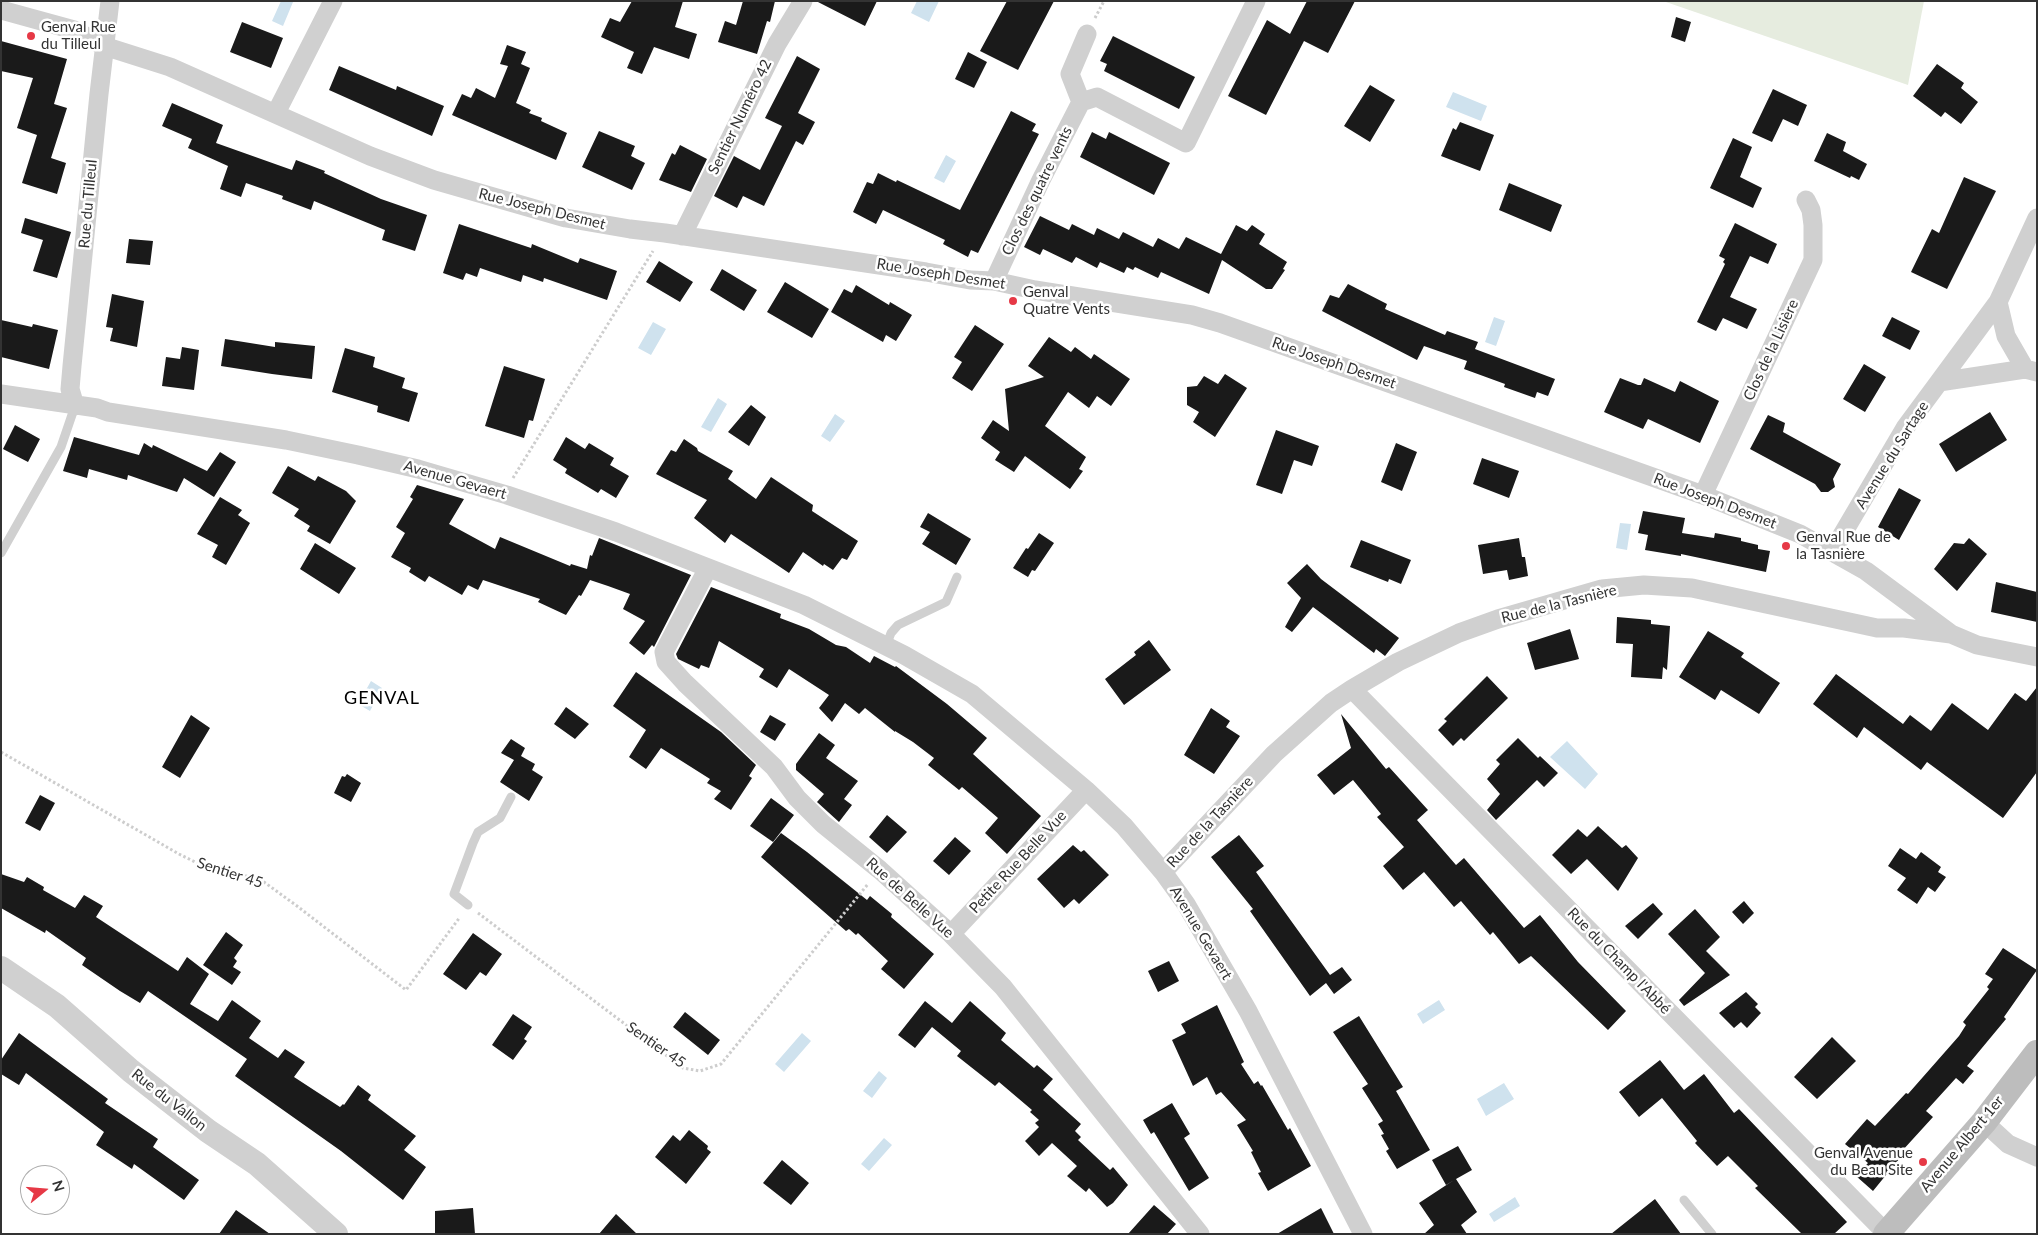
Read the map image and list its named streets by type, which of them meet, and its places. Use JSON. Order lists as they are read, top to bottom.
{
  "streets": {
    "main road": ["Avenue Albert 1er"],
    "street": [
      "Sentier Numéro 42",
      "Clos des quatre vents",
      "Rue du Tilleul",
      "Rue Joseph Desmet",
      "Clos de la Lisière",
      "Avenue du Sartage",
      "Avenue Gevaert",
      "Rue de la Tasnière",
      "Petite Rue Belle Vue",
      "Rue de Belle Vue",
      "Rue du Champ l'Abbé",
      "Rue du Vallon"
    ],
    "path": ["Sentier 45"]
  },
  "crossings": [
    ["Sentier Numéro 42", "Rue Joseph Desmet"],
    ["Clos des quatre vents", "Rue Joseph Desmet"],
    ["Rue du Tilleul", "Rue Joseph Desmet"],
    ["Rue du Tilleul", "Avenue Gevaert"],
    ["Rue Joseph Desmet", "Clos de la Lisière"],
    ["Rue Joseph Desmet", "Avenue du Sartage"],
    ["Rue Joseph Desmet", "Rue de la Tasnière"],
    ["Avenue Gevaert", "Rue de la Tasnière"],
    ["Avenue Gevaert", "Petite Rue Belle Vue"],
    ["Avenue Gevaert", "Rue de Belle Vue"],
    ["Rue de la Tasnière", "Rue du Champ l'Abbé"],
    ["Petite Rue Belle Vue", "Rue de Belle Vue"],
    ["Sentier 45", "Rue de Belle Vue"],
    ["Rue du Champ l'Abbé", "Avenue Albert 1er"]
  ],
  "districts": ["GENVAL"],
  "places": [
    "Genval Rue du Tilleul",
    "Genval Quatre Vents",
    "Genval Rue de la Tasnière",
    "Genval Avenue du Beau Site"
  ],
  "north": "right"
}
